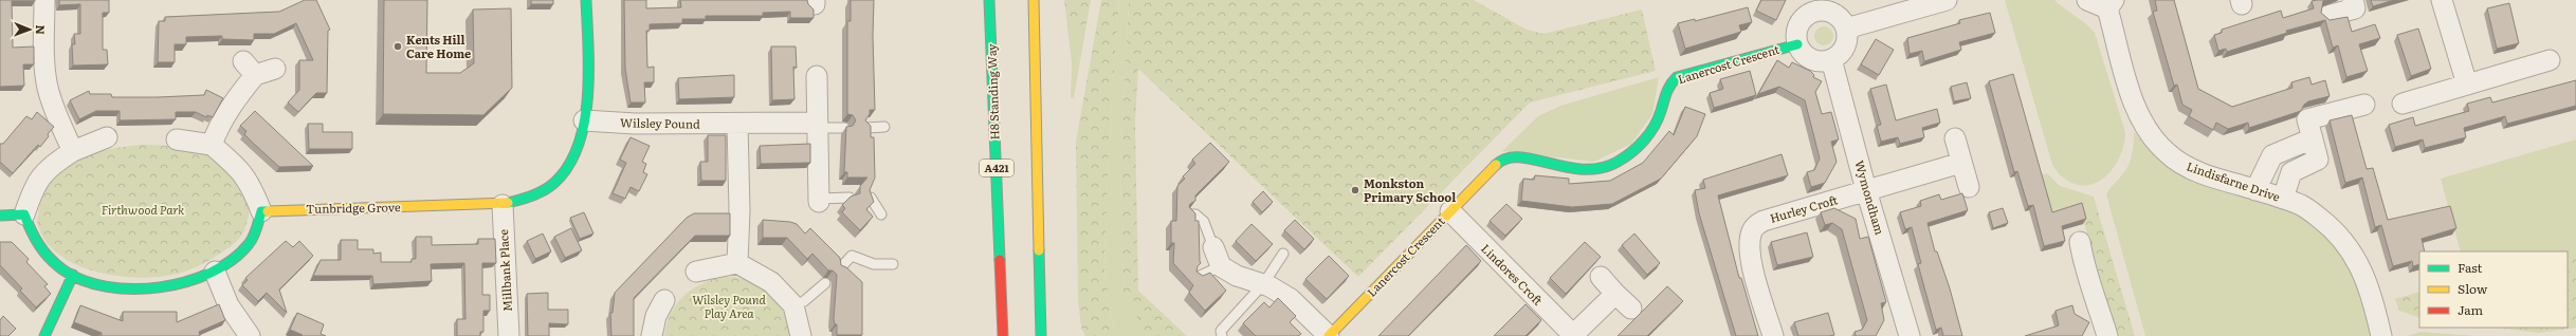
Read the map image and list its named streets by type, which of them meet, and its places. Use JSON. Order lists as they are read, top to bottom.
{
  "streets": {
    "main road": [
      "Lanercost Crescent",
      "H8 Standing Way",
      "A421",
      "Tunbridge Grove"
    ],
    "street": [
      "Wilsley Pound",
      "Lindisfarne Drive",
      "Wymondham",
      "Hurley Croft",
      "Millbank Place",
      "Lindores Croft"
    ]
  },
  "crossings": [
    ["Lanercost Crescent", "Wymondham"],
    ["Lanercost Crescent", "Lindores Croft"],
    ["Wilsley Pound", "Tunbridge Grove"],
    ["Wymondham", "Hurley Croft"],
    ["Tunbridge Grove", "Millbank Place"]
  ],
  "parks": ["Firthwood Park", "Wilsley Pound Play Area"],
  "places": ["Kents Hill Care Home", "Monkston Primary School"],
  "legend": ["Fast", "Slow", "Jam"],
  "north": "right"
}
